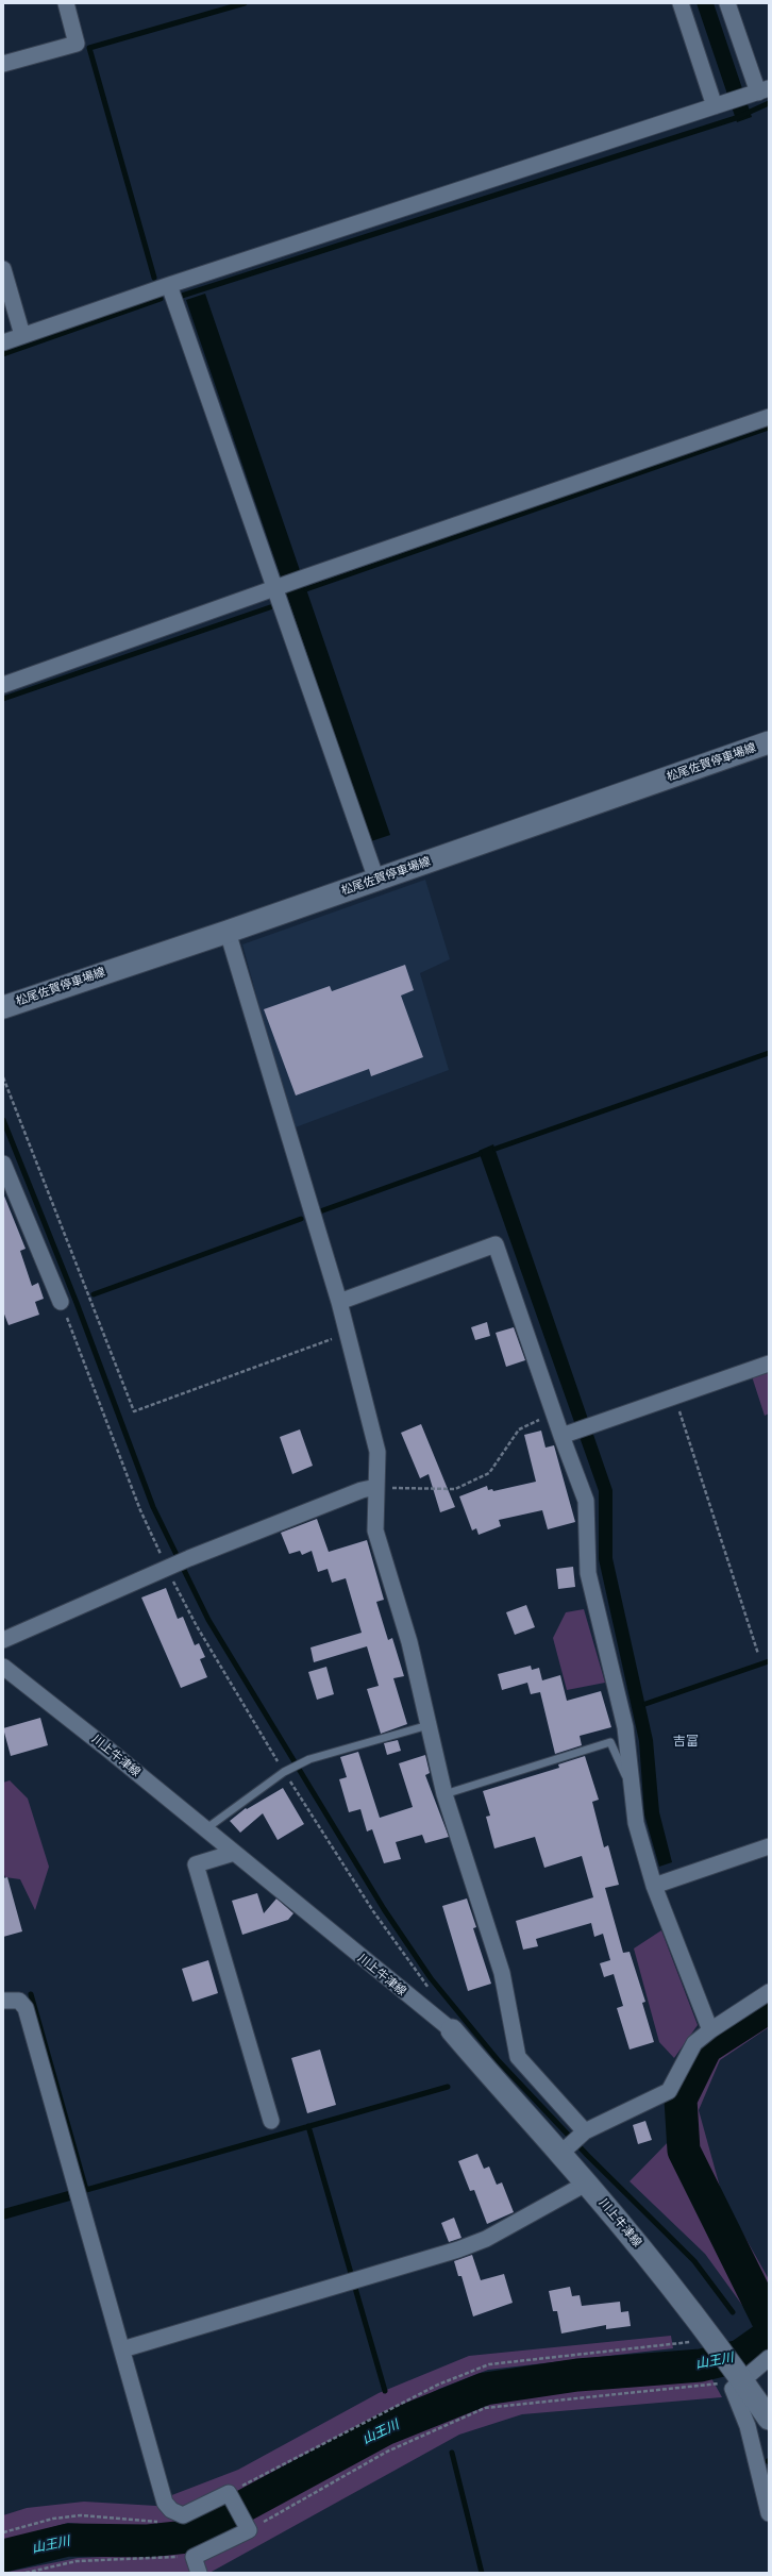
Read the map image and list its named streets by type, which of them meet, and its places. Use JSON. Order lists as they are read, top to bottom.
{
  "streets": {
    "main road": ["松尾佐賀停車場線", "川上牛津線"]
  },
  "districts": ["吉富"],
  "water": ["山王川"]
}
